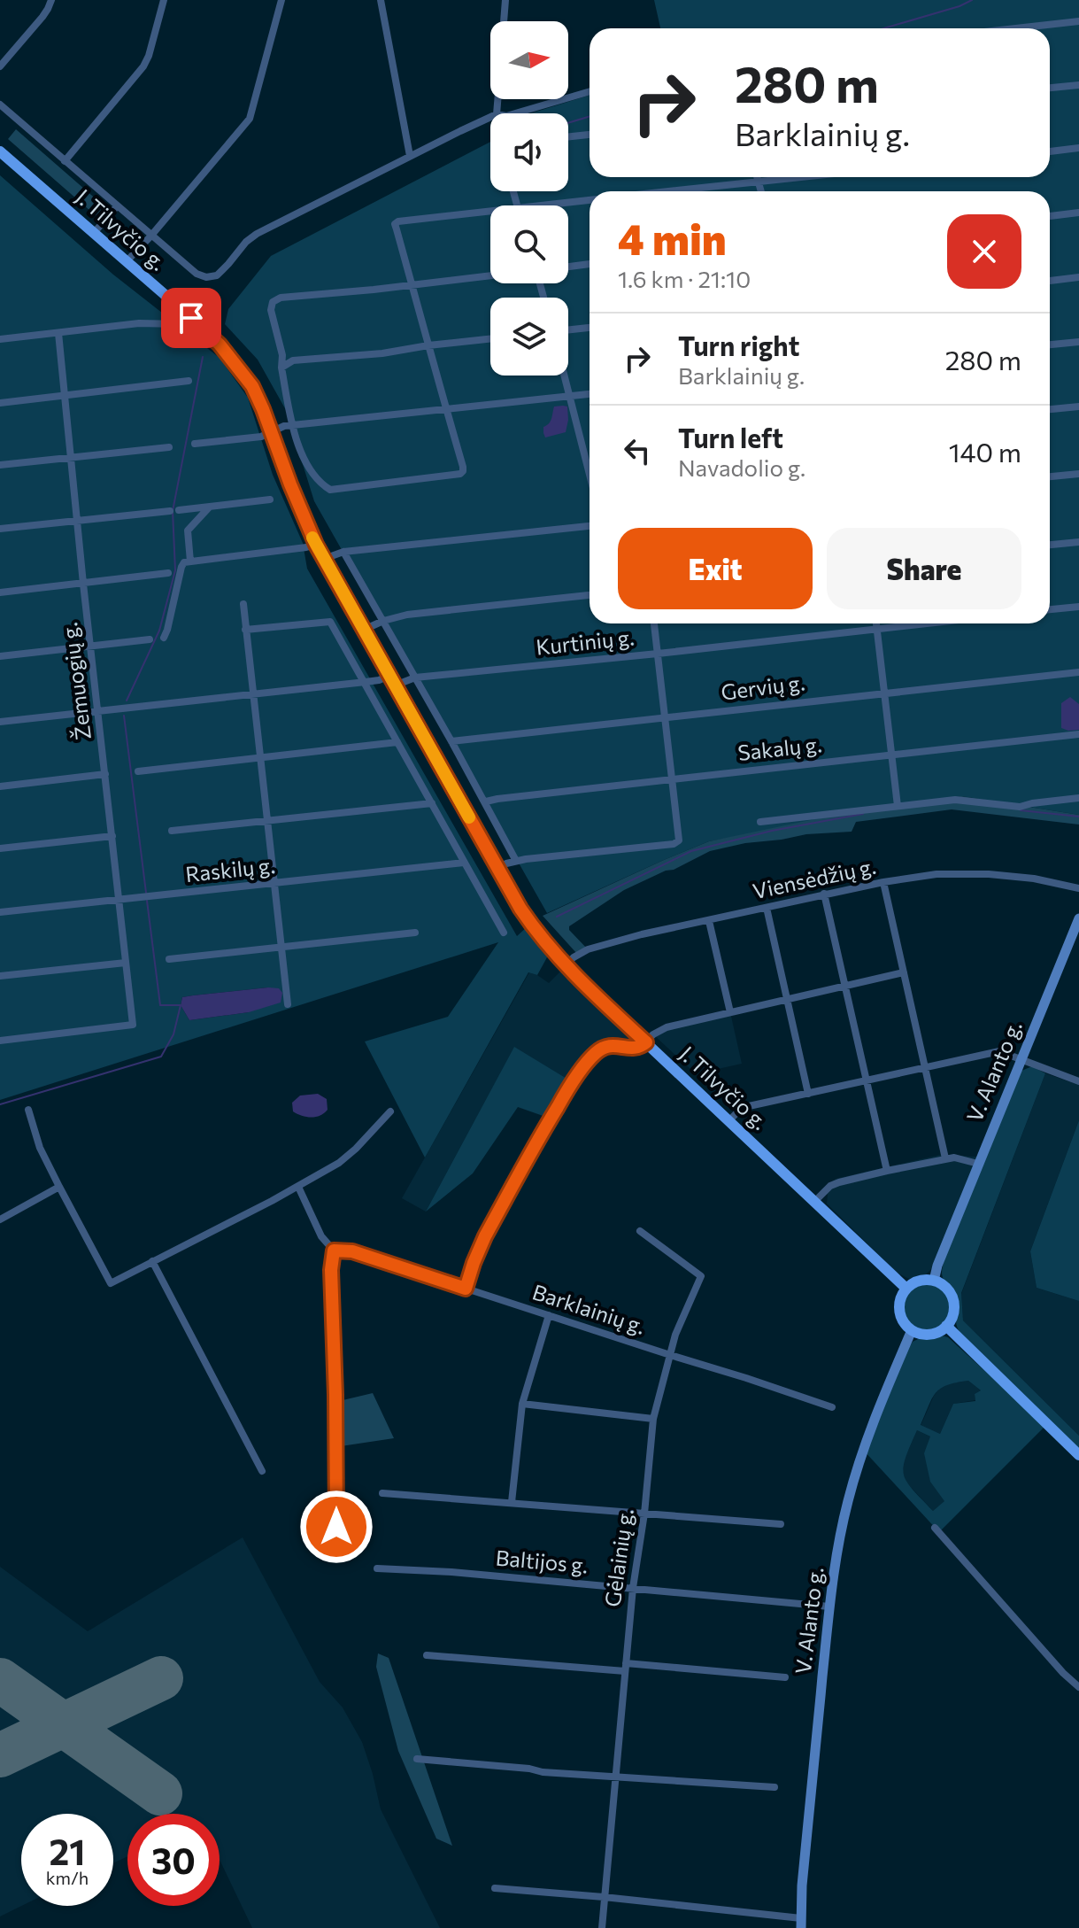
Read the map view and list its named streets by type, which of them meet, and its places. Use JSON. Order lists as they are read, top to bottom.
{
  "streets": {
    "main road": ["J. Tilvyčio g.", "V. Alanto g."],
    "street": [
      "Kurtinių g.",
      "Žemuogių g.",
      "Gervių g.",
      "Sakalų g.",
      "Raskilų g.",
      "Viensėdžių g.",
      "Barklainių g.",
      "Gėlainių g.",
      "Baltijos g."
    ]
  },
  "crossings": [
    ["J. Tilvyčio g.", "Kurtinių g."],
    ["J. Tilvyčio g.", "Viensėdžių g."],
    ["J. Tilvyčio g.", "V. Alanto g."],
    ["Kurtinių g.", "Žemuogių g."],
    ["Žemuogių g.", "Raskilų g."],
    ["V. Alanto g.", "Baltijos g."],
    ["Barklainių g.", "Gėlainių g."],
    ["Gėlainių g.", "Baltijos g."]
  ],
  "north": "right",
  "page": {
    "turn": ["280 m", "Barklainių g."],
    "heading": ["4 min", "1.6 km · 21:10"],
    "list": [
      {
        "name": "Turn right",
        "note": "Barklainių g.",
        "value": "280 m"
      },
      {
        "name": "Turn left",
        "note": "Navadolio g.",
        "value": "140 m"
      }
    ],
    "buttons": ["Exit", "Share"],
    "speed": "21 km/h",
    "limit": "30"
  }
}
